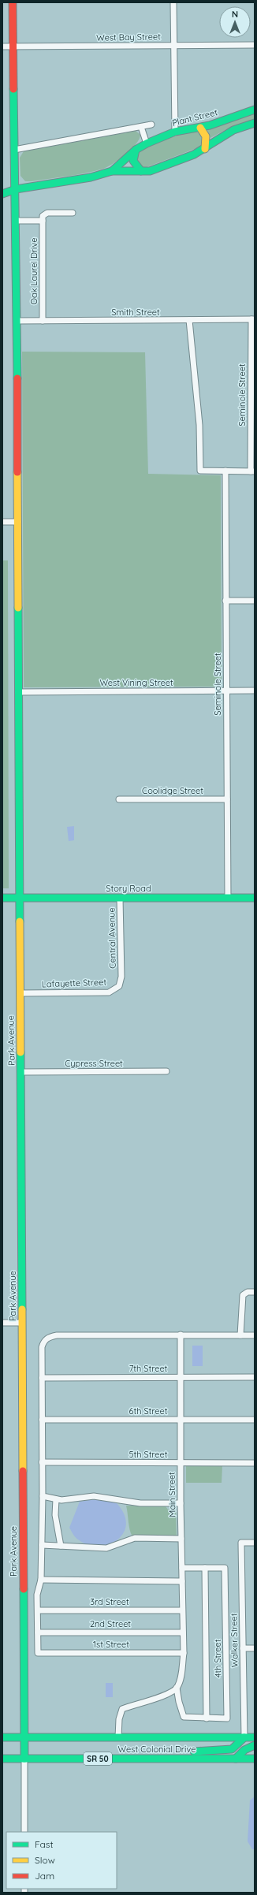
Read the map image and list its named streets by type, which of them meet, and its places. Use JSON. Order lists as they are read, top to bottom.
{
  "streets": {
    "main road": [
      "Plant Street",
      "Story Road",
      "Park Avenue",
      "West Colonial Drive",
      "SR 50"
    ],
    "street": [
      "West Bay Street",
      "Oak Laurel Drive",
      "Smith Street",
      "Seminole Street",
      "West Vining Street",
      "Coolidge Street",
      "Central Avenue",
      "Lafayette Street",
      "Cypress Street",
      "7th Street",
      "6th Street",
      "5th Street",
      "Main Street",
      "3rd Street",
      "2nd Street",
      "Walker Street",
      "1st Street",
      "4th Street"
    ]
  },
  "crossings": [
    ["West Bay Street", "Park Avenue"],
    ["Plant Street", "Park Avenue"],
    ["Oak Laurel Drive", "Smith Street"],
    ["Smith Street", "Seminole Street"],
    ["Smith Street", "Park Avenue"],
    ["Seminole Street", "West Vining Street"],
    ["Seminole Street", "Coolidge Street"],
    ["Seminole Street", "Story Road"],
    ["West Vining Street", "Park Avenue"],
    ["Story Road", "Central Avenue"],
    ["Story Road", "Park Avenue"],
    ["Central Avenue", "Lafayette Street"],
    ["Lafayette Street", "Park Avenue"],
    ["Park Avenue", "Cypress Street"],
    ["Park Avenue", "West Colonial Drive"],
    ["7th Street", "Main Street"],
    ["6th Street", "Main Street"],
    ["5th Street", "Main Street"],
    ["Main Street", "3rd Street"],
    ["Main Street", "2nd Street"],
    ["Main Street", "1st Street"],
    ["Main Street", "4th Street"],
    ["2nd Street", "1st Street"],
    ["Walker Street", "West Colonial Drive"]
  ],
  "legend": ["Fast", "Slow", "Jam"],
  "north": "top"
}
